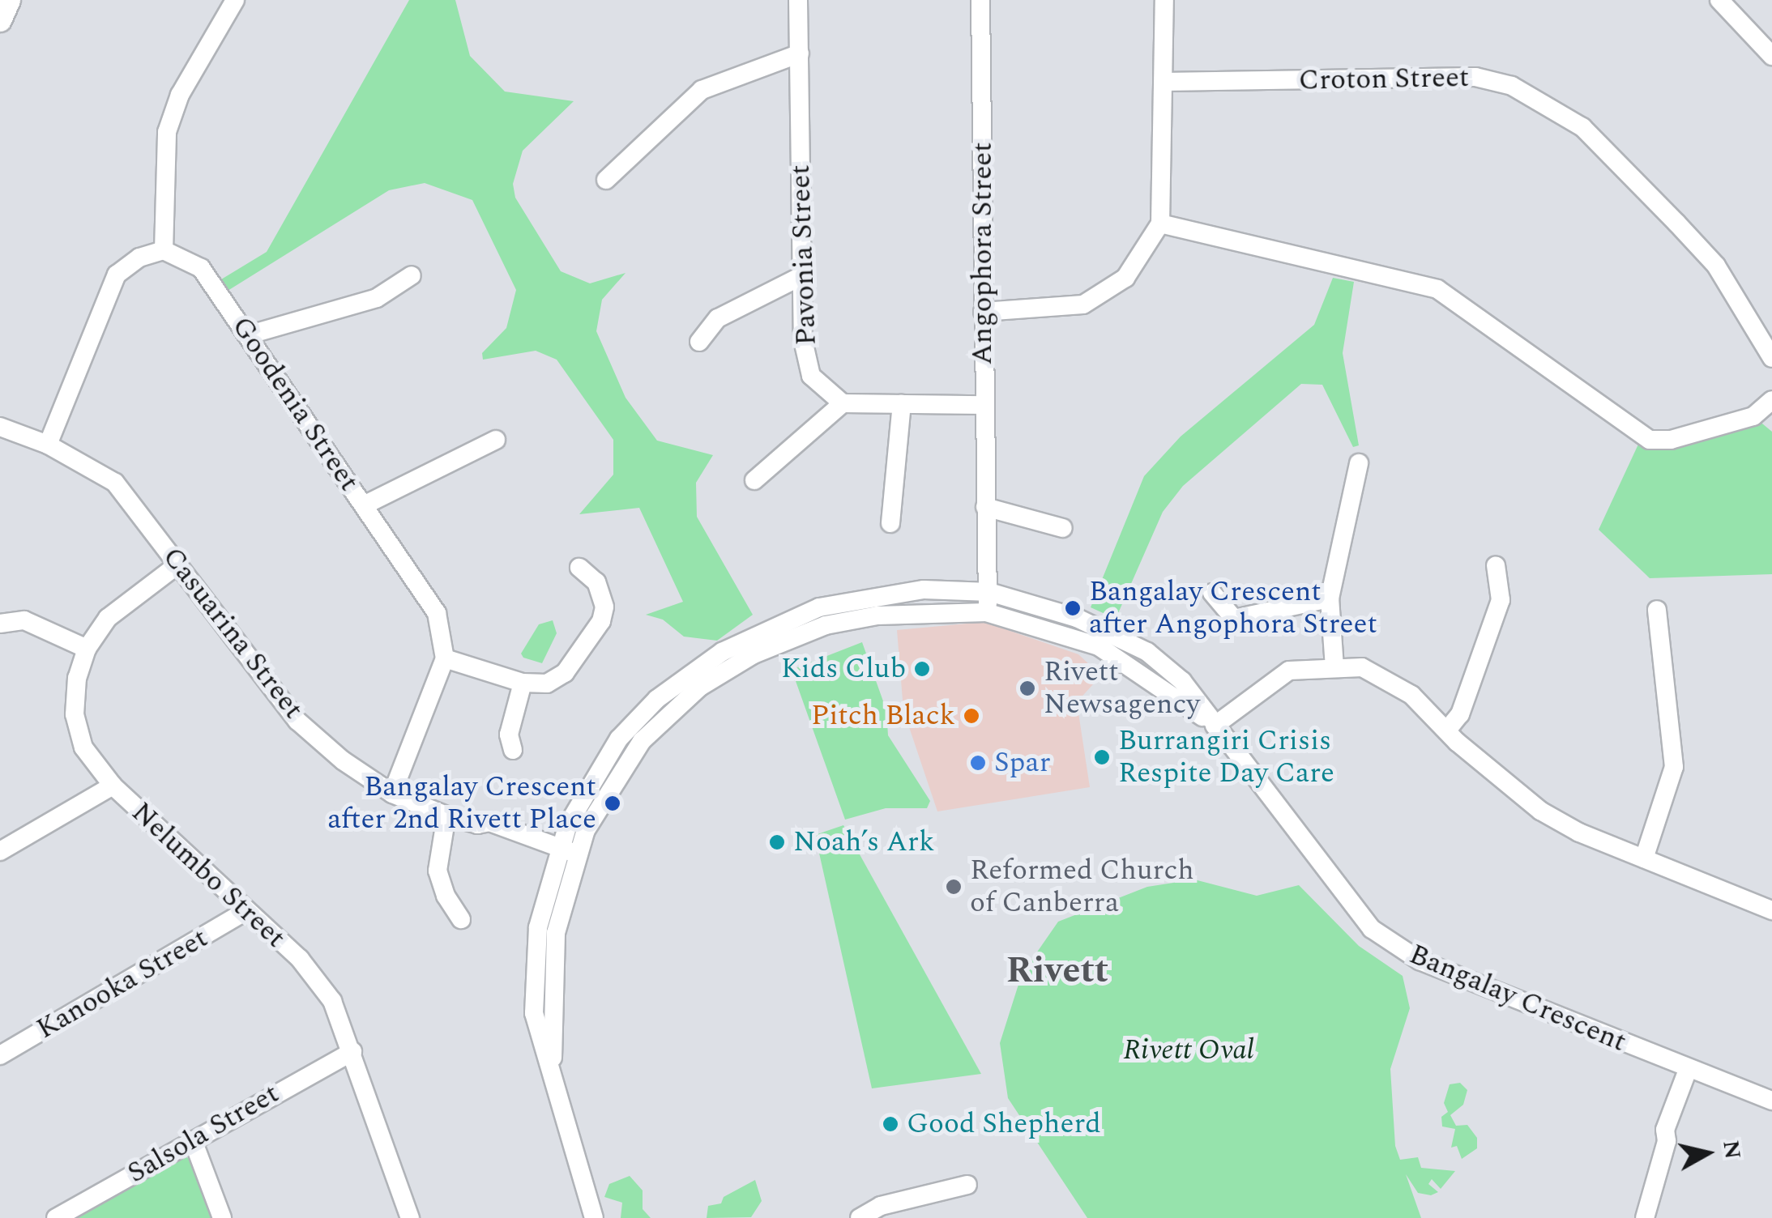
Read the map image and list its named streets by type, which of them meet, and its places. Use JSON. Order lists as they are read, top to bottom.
{
  "streets": {
    "street": [
      "Croton Street",
      "Angophora Street",
      "Pavonia Street",
      "Goodenia Street",
      "Casuarina Street",
      "Nelumbo Street",
      "Kanooka Street",
      "Bangalay Crescent",
      "Salsola Street"
    ]
  },
  "crossings": [
    ["Angophora Street", "Bangalay Crescent"],
    ["Casuarina Street", "Nelumbo Street"],
    ["Casuarina Street", "Bangalay Crescent"],
    ["Nelumbo Street", "Kanooka Street"],
    ["Nelumbo Street", "Salsola Street"]
  ],
  "districts": ["Rivett"],
  "parks": ["Rivett Oval"],
  "places": [
    "Bangalay Crescent after Angophora Street",
    "Kids Club",
    "Rivett Newsagency",
    "Pitch Black",
    "Burrangiri Crisis Respite Day Care",
    "Spar",
    "Bangalay Crescent after 2nd Rivett Place",
    "Noah’s Ark",
    "Reformed Church of Canberra",
    "Good Shepherd"
  ],
  "north": "right"
}
